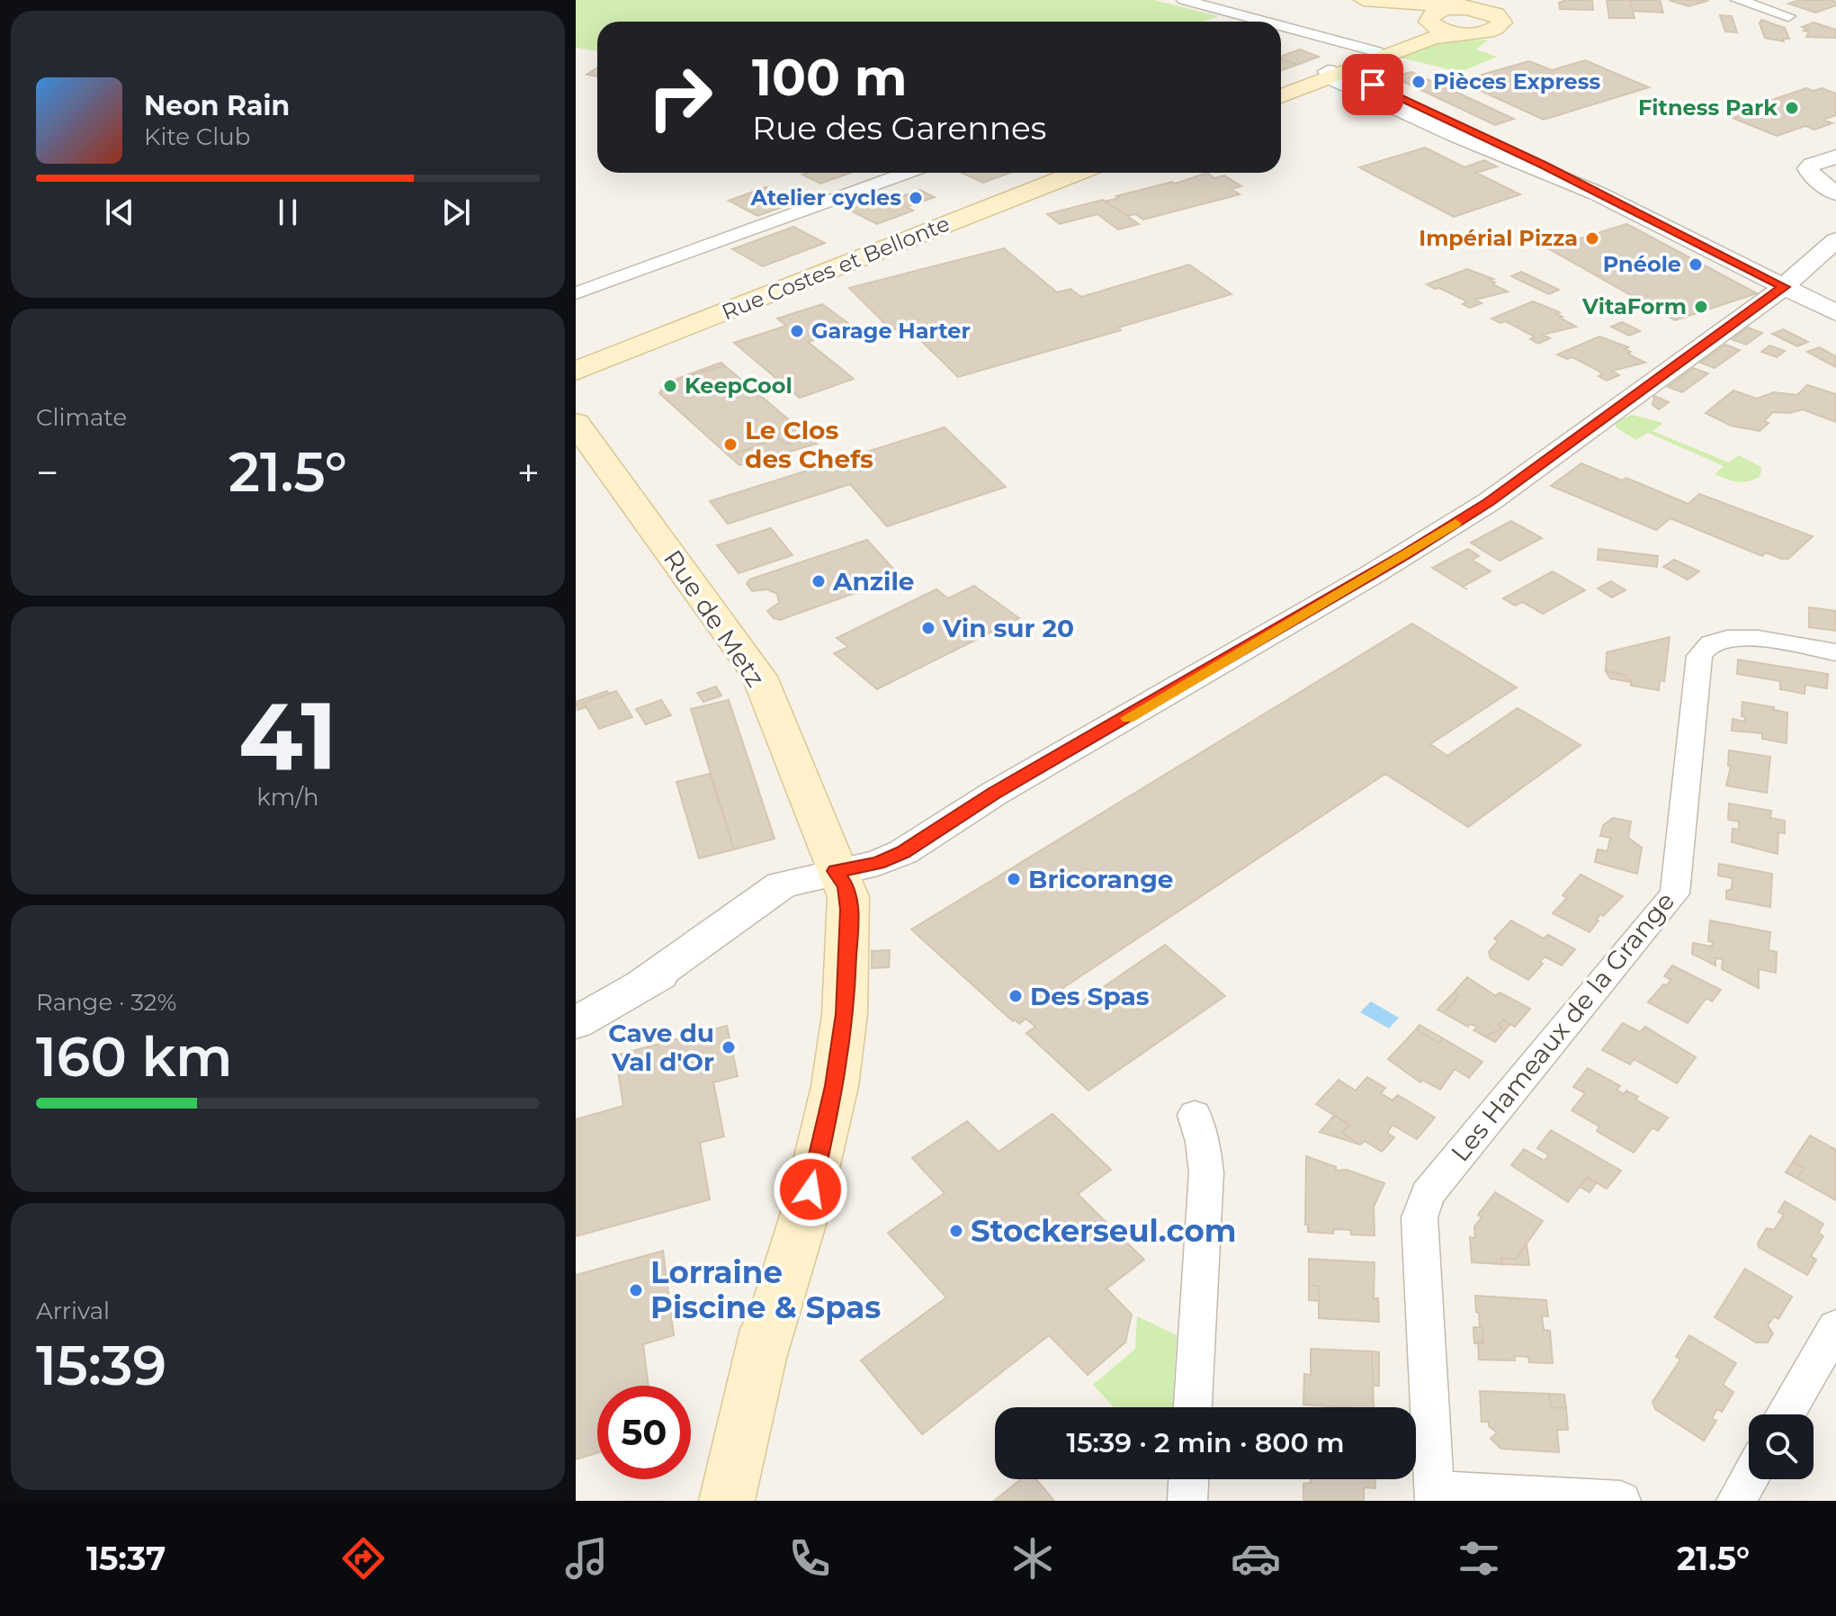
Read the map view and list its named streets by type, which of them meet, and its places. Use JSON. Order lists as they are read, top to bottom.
{
  "streets": {
    "main road": ["Rue Costes et Bellonte", "Rue de Metz"],
    "street": ["Les Hameaux de la Grange"]
  },
  "places": [
    "Pièces Express",
    "Fitness Park",
    "Atelier cycles",
    "Impérial Pizza",
    "Pnéole",
    "VitaForm",
    "Garage Harter",
    "KeepCool",
    "Le Clos des Chefs",
    "Anzile",
    "Vin sur 20",
    "Bricorange",
    "Des Spas",
    "Cave du Val d'Or",
    "Stockerseul.com",
    "Lorraine Piscine & Spas"
  ],
  "page": {
    "turn": ["100 m", "Rue des Garennes"],
    "song": ["Neon Rain", "Kite Club"],
    "tile": [
      "Climate",
      ["41", "km/h"],
      ["Range · 32%", "160 km"],
      ["Arrival", "15:39"]
    ],
    "heat": ["−", "21.5°", "+"],
    "limit": "50",
    "trip": "15:39 · 2 min · 800 m",
    "tabs": ["15:37", "21.5°"]
  }
}
